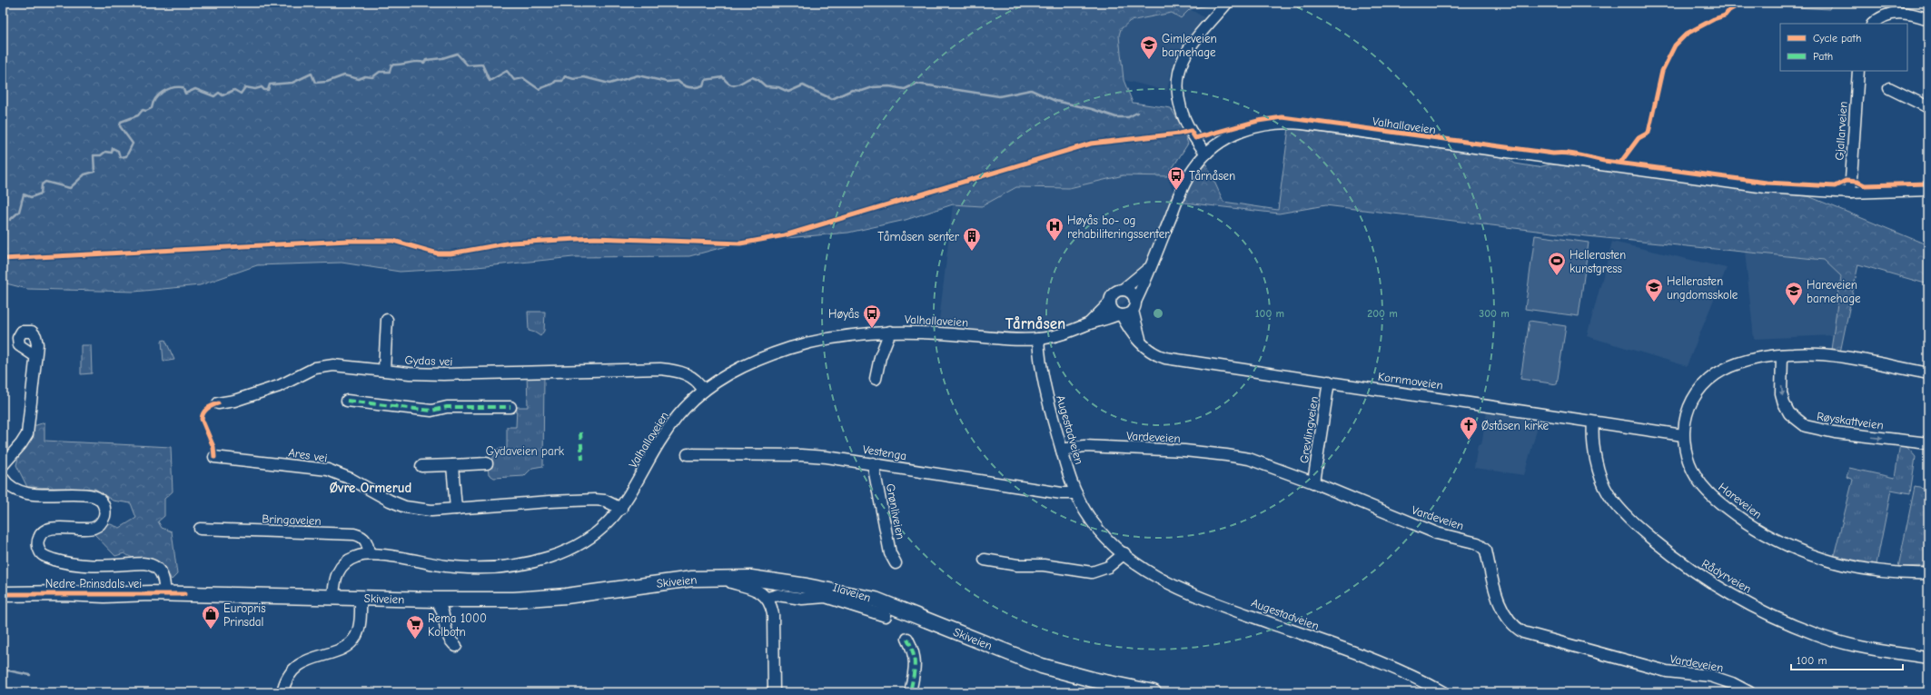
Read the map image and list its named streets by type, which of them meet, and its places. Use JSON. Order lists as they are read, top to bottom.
{
  "streets": {
    "main road": ["Skiveien", "Nedre Prinsdals vei"],
    "street": [
      "Valhallaveien",
      "Gjallarveien",
      "Gydas vei",
      "Kornmoveien",
      "Røyskattveien",
      "Augestadveien",
      "Grevlingveien",
      "Vardeveien",
      "Vestenga",
      "Ares vei",
      "Hareveien",
      "Grønliveien",
      "Bringaveien",
      "Rådyrveien",
      "Ilaveien"
    ]
  },
  "crossings": [
    ["Valhallaveien", "Gjallarveien"],
    ["Valhallaveien", "Gydas vei"],
    ["Valhallaveien", "Kornmoveien"],
    ["Valhallaveien", "Augestadveien"],
    ["Valhallaveien", "Ares vei"],
    ["Valhallaveien", "Bringaveien"],
    ["Valhallaveien", "Skiveien"],
    ["Kornmoveien", "Grevlingveien"],
    ["Kornmoveien", "Hareveien"],
    ["Kornmoveien", "Rådyrveien"],
    ["Røyskattveien", "Hareveien"],
    ["Augestadveien", "Vardeveien"],
    ["Augestadveien", "Vestenga"],
    ["Grevlingveien", "Vardeveien"],
    ["Vestenga", "Grønliveien"],
    ["Skiveien", "Nedre Prinsdals vei"]
  ],
  "one_way": ["Røyskattveien"],
  "districts": ["Tårnåsen", "Øvre Ormerud"],
  "parks": ["Gydaveien park"],
  "places": {
    "school or university": ["Gimleveien barnehage", "Hellerasten ungdomsskole", "Hareveien barnehage"],
    "bus stop": ["Tårnåsen", "Høyås"],
    "hospital": ["Høyås bo- og rehabiliteringssenter"],
    "building": ["Tårnåsen senter"],
    "sports": ["Hellerasten kunstgress"],
    "church": ["Øståsen kirke"],
    "shop": ["Europris Prinsdal"],
    "supermarket": ["Rema 1000 Kolbotn"]
  },
  "legend": ["Cycle path", "Path"],
  "scale_bar": "100 m",
  "rings": ["100 m", "200 m", "300 m"]
}
